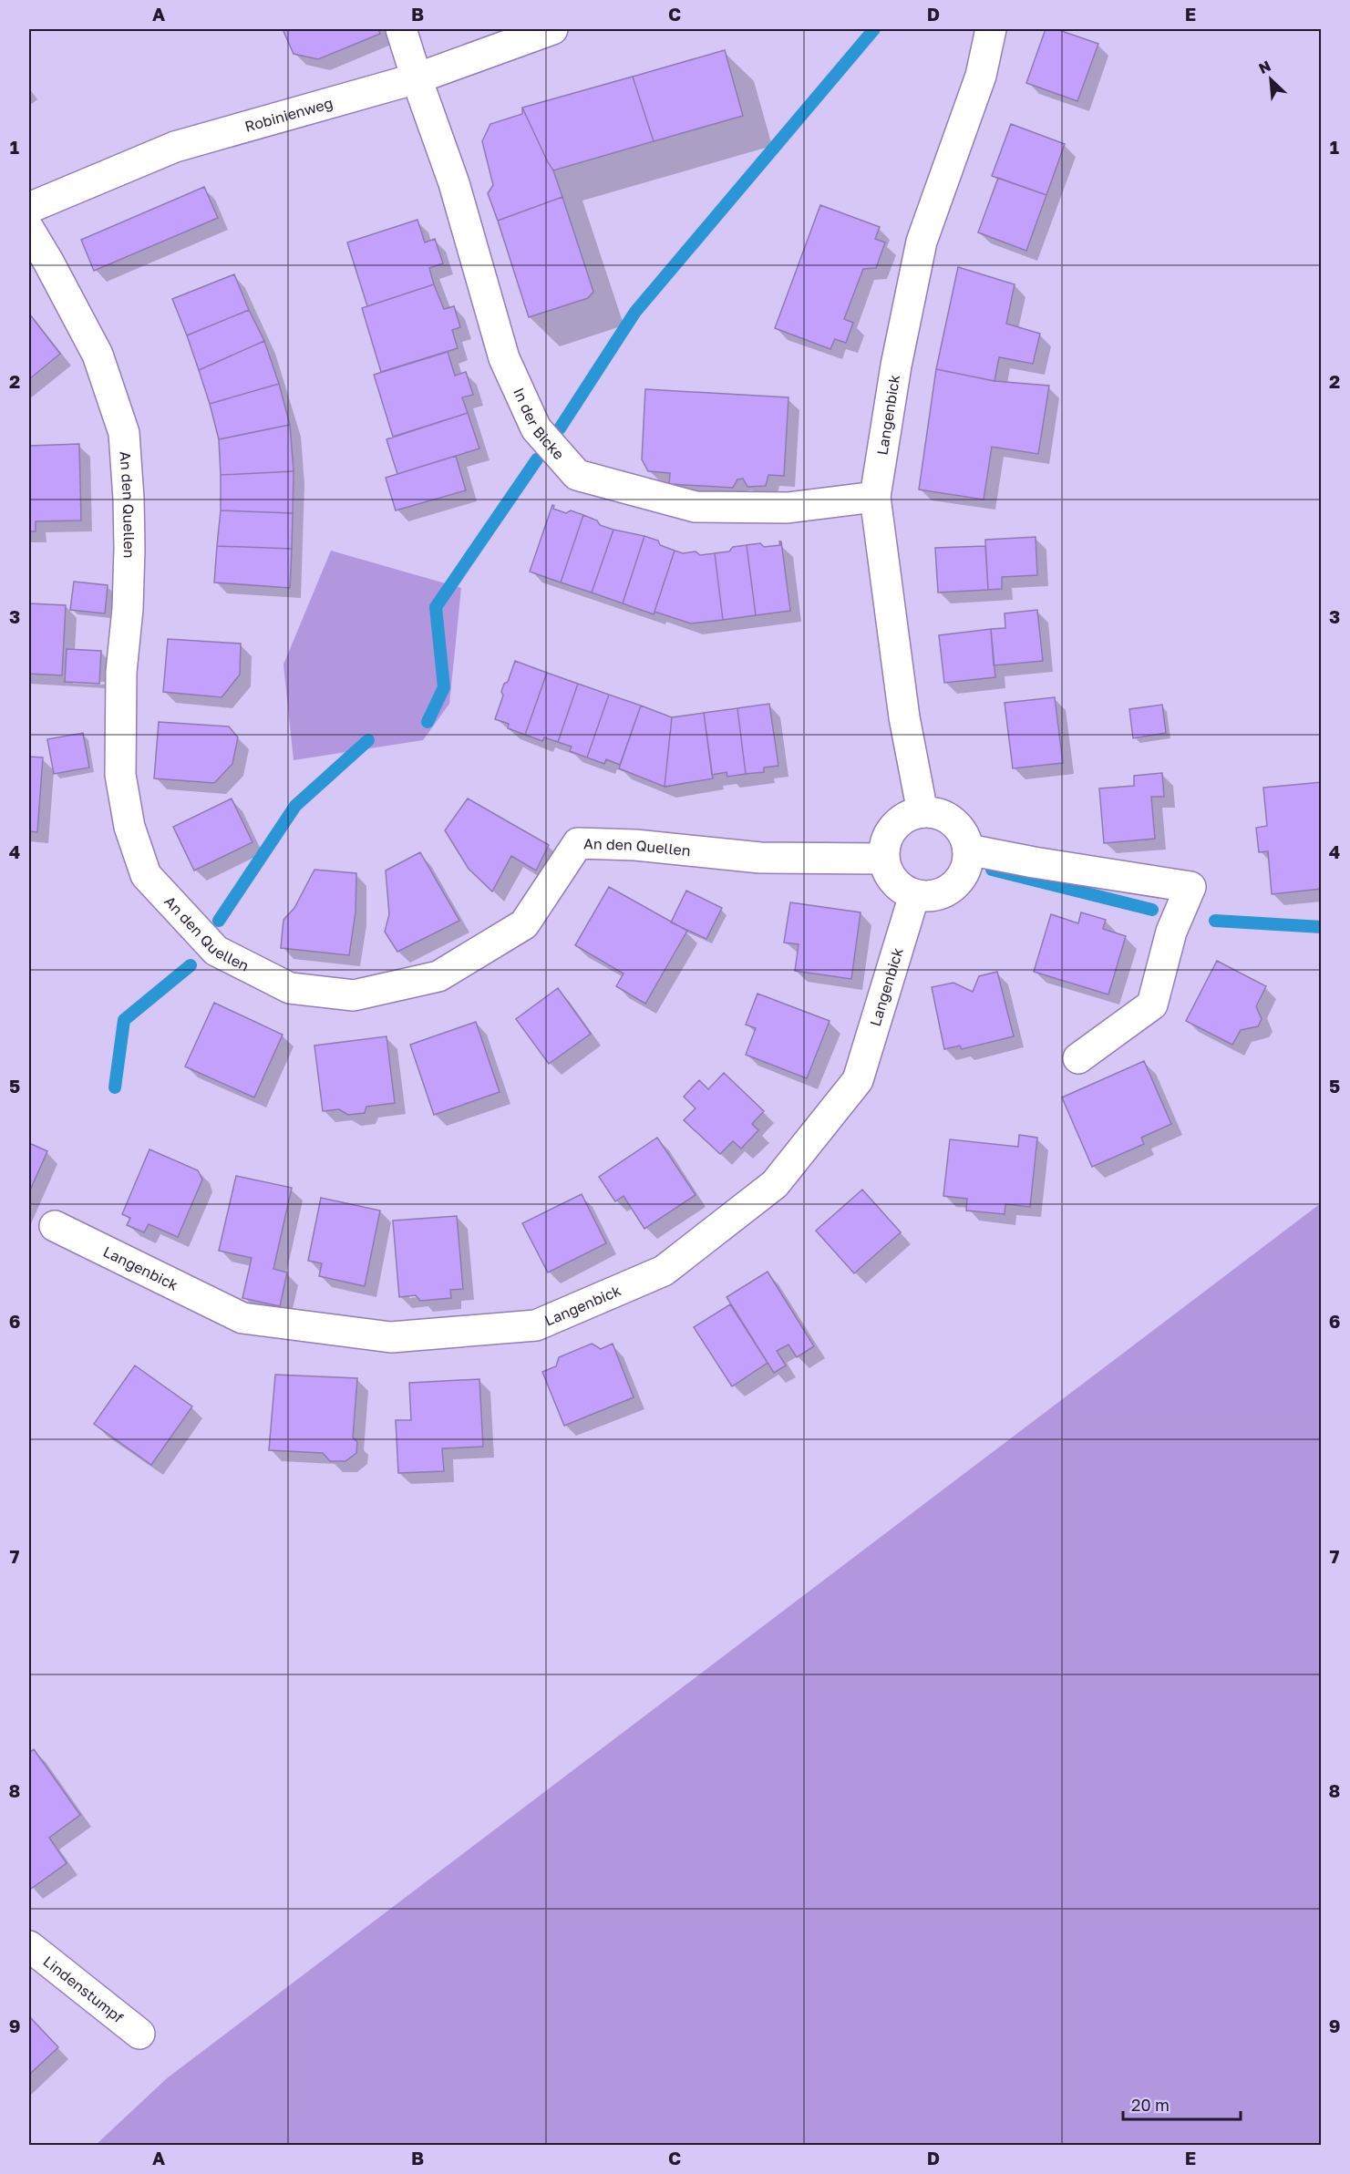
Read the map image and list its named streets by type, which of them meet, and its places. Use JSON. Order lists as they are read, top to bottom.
{
  "streets": {
    "street": [
      "Robinienweg",
      "Langenbick",
      "In der Bicke",
      "An den Quellen",
      "Lindenstumpf"
    ]
  },
  "crossings": [
    ["Robinienweg", "In der Bicke"],
    ["Langenbick", "In der Bicke"],
    ["Langenbick", "An den Quellen"]
  ],
  "scale_bar": "20 m",
  "north": "top left",
  "grid": {
    "columns": [
      "A",
      "B",
      "C",
      "D",
      "E"
    ],
    "rows": [
      "1",
      "2",
      "3",
      "4",
      "5",
      "6",
      "7",
      "8",
      "9"
    ]
  }
}
